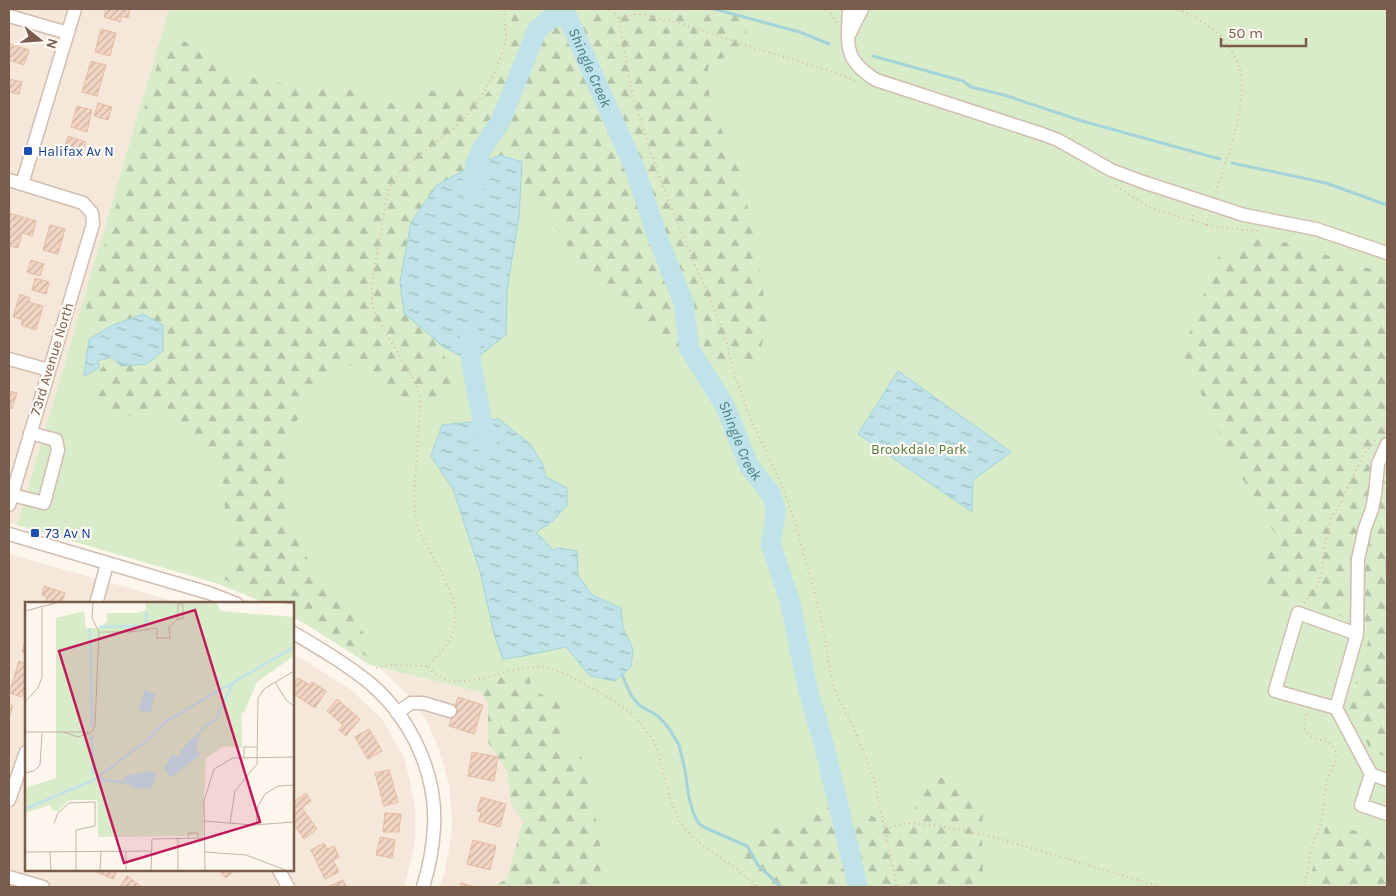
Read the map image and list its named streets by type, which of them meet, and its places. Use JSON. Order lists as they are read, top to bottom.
{
  "streets": {
    "street": ["73rd Avenue North"]
  },
  "water": ["Shingle Creek"],
  "parks": ["Brookdale Park"],
  "places": {
    "transit": ["Halifax Av N", "73 Av N"]
  },
  "scale_bar": "50 m",
  "north": "right"
}
